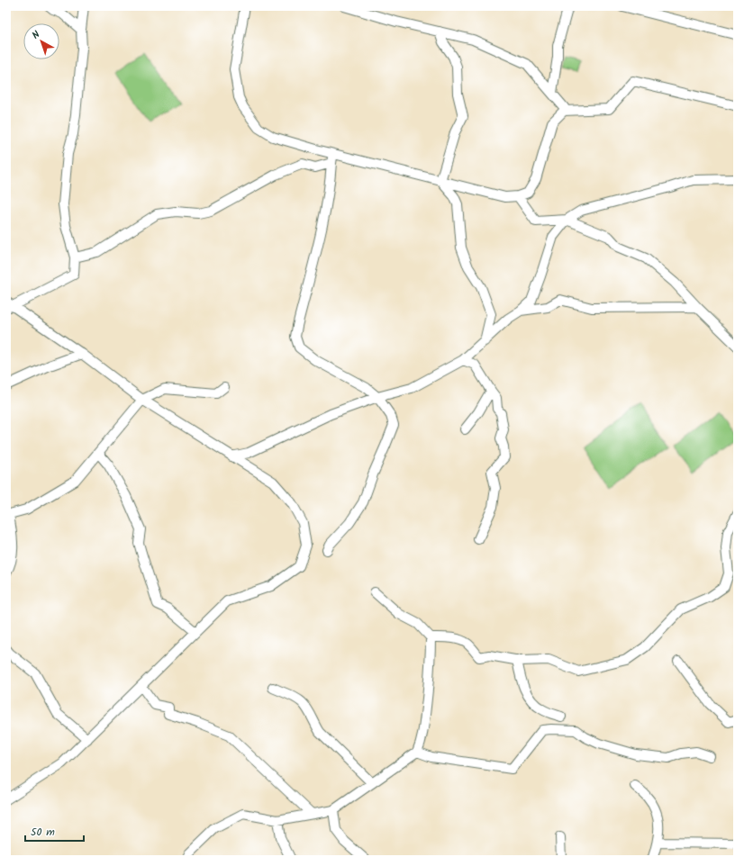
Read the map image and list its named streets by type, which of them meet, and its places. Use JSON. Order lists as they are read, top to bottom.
{
  "scale_bar": "50 m",
  "north": "top left"
}
